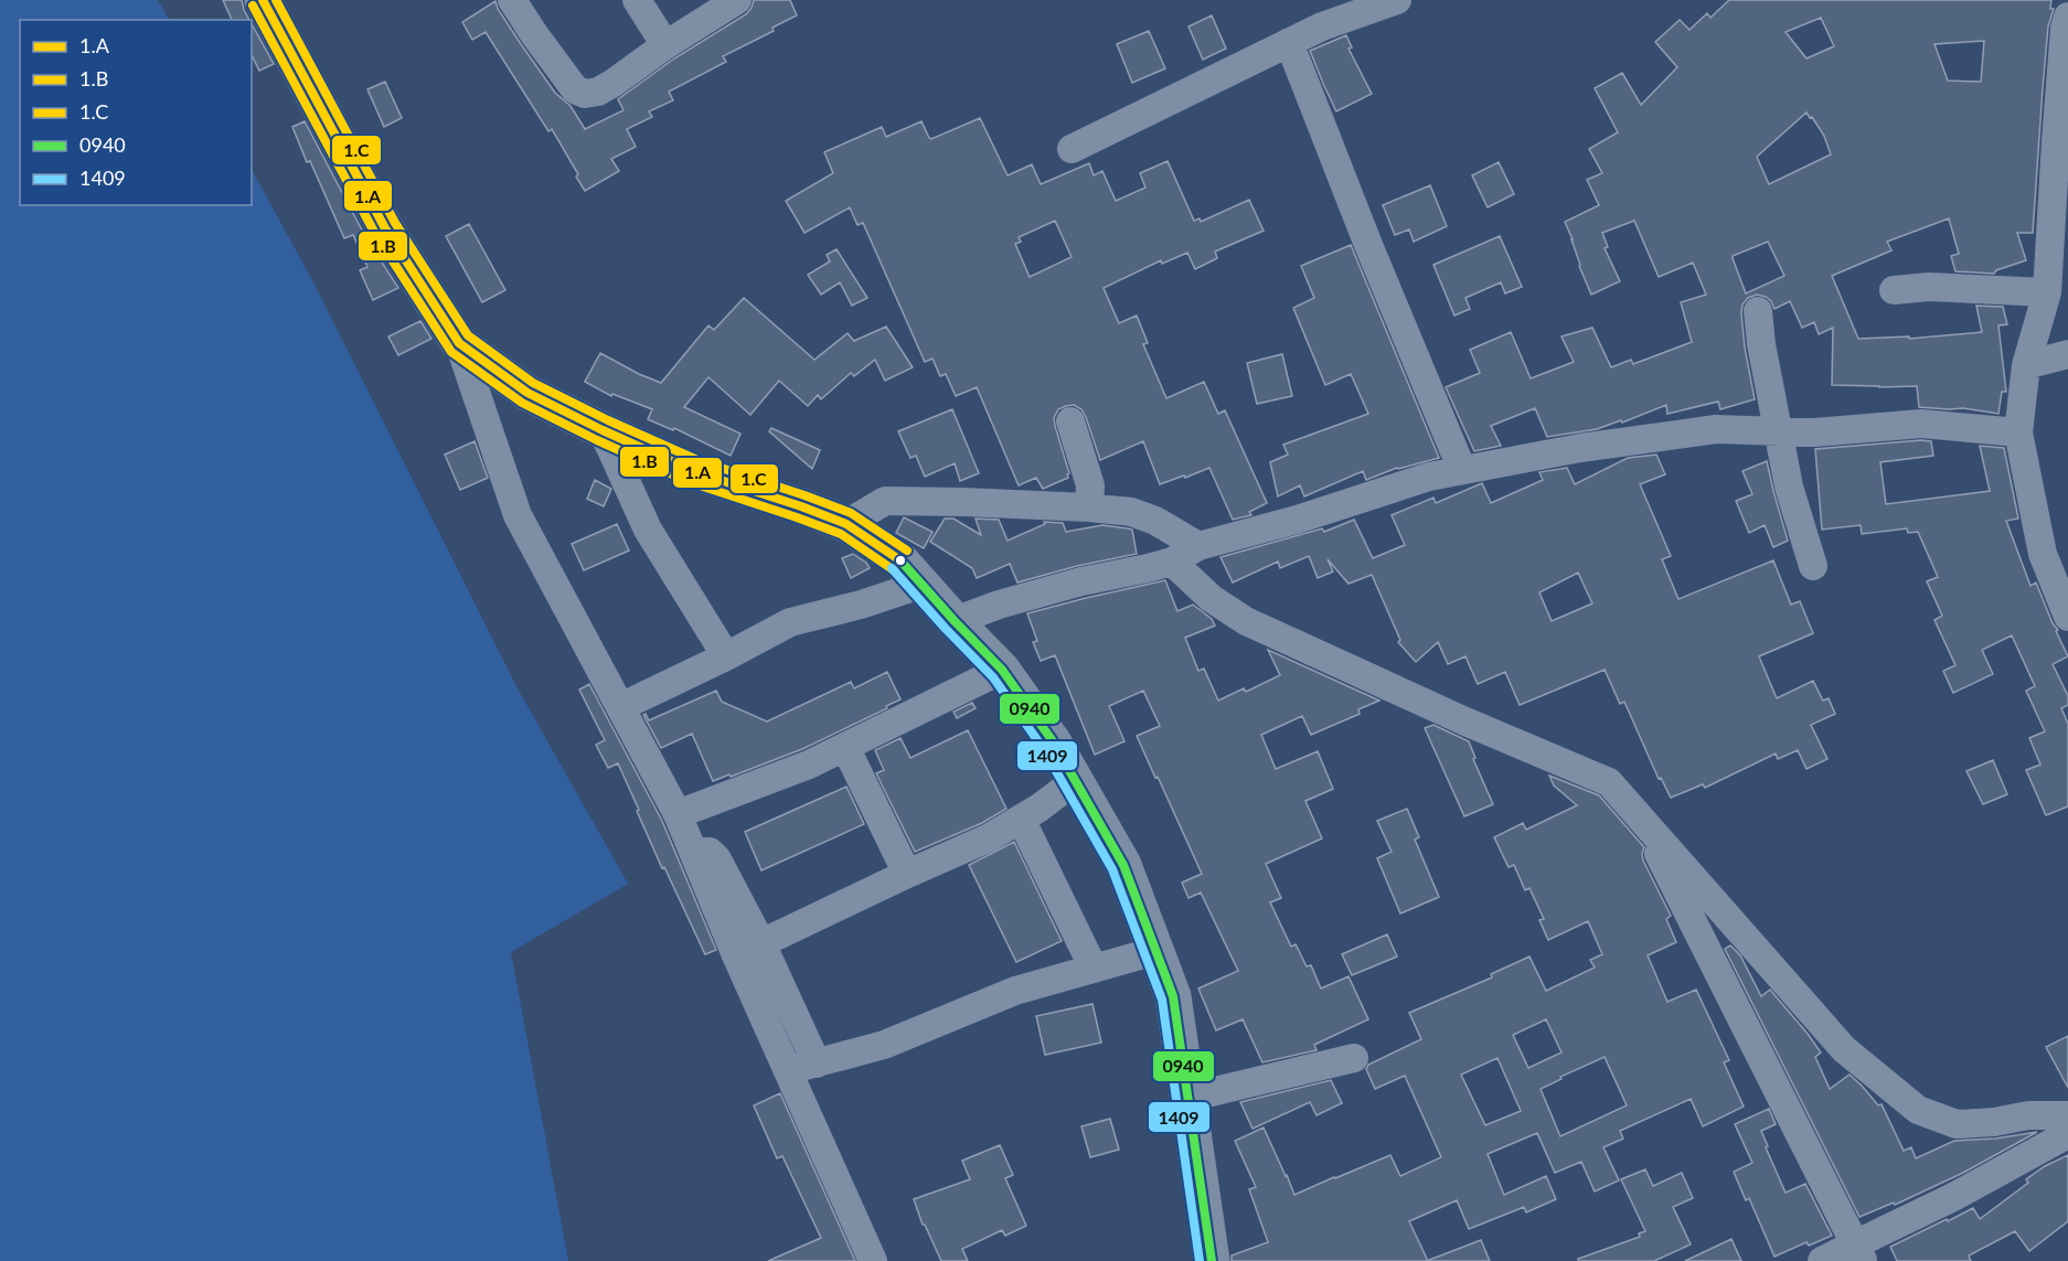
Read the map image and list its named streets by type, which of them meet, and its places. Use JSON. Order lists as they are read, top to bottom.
{
  "lines": [
    "transit line 1.A",
    "transit line 1.C",
    "transit line 1.B",
    "transit line 0940",
    "transit line 1409"
  ],
  "legend": [
    "1.A",
    "1.B",
    "1.C",
    "0940",
    "1409"
  ]
}
